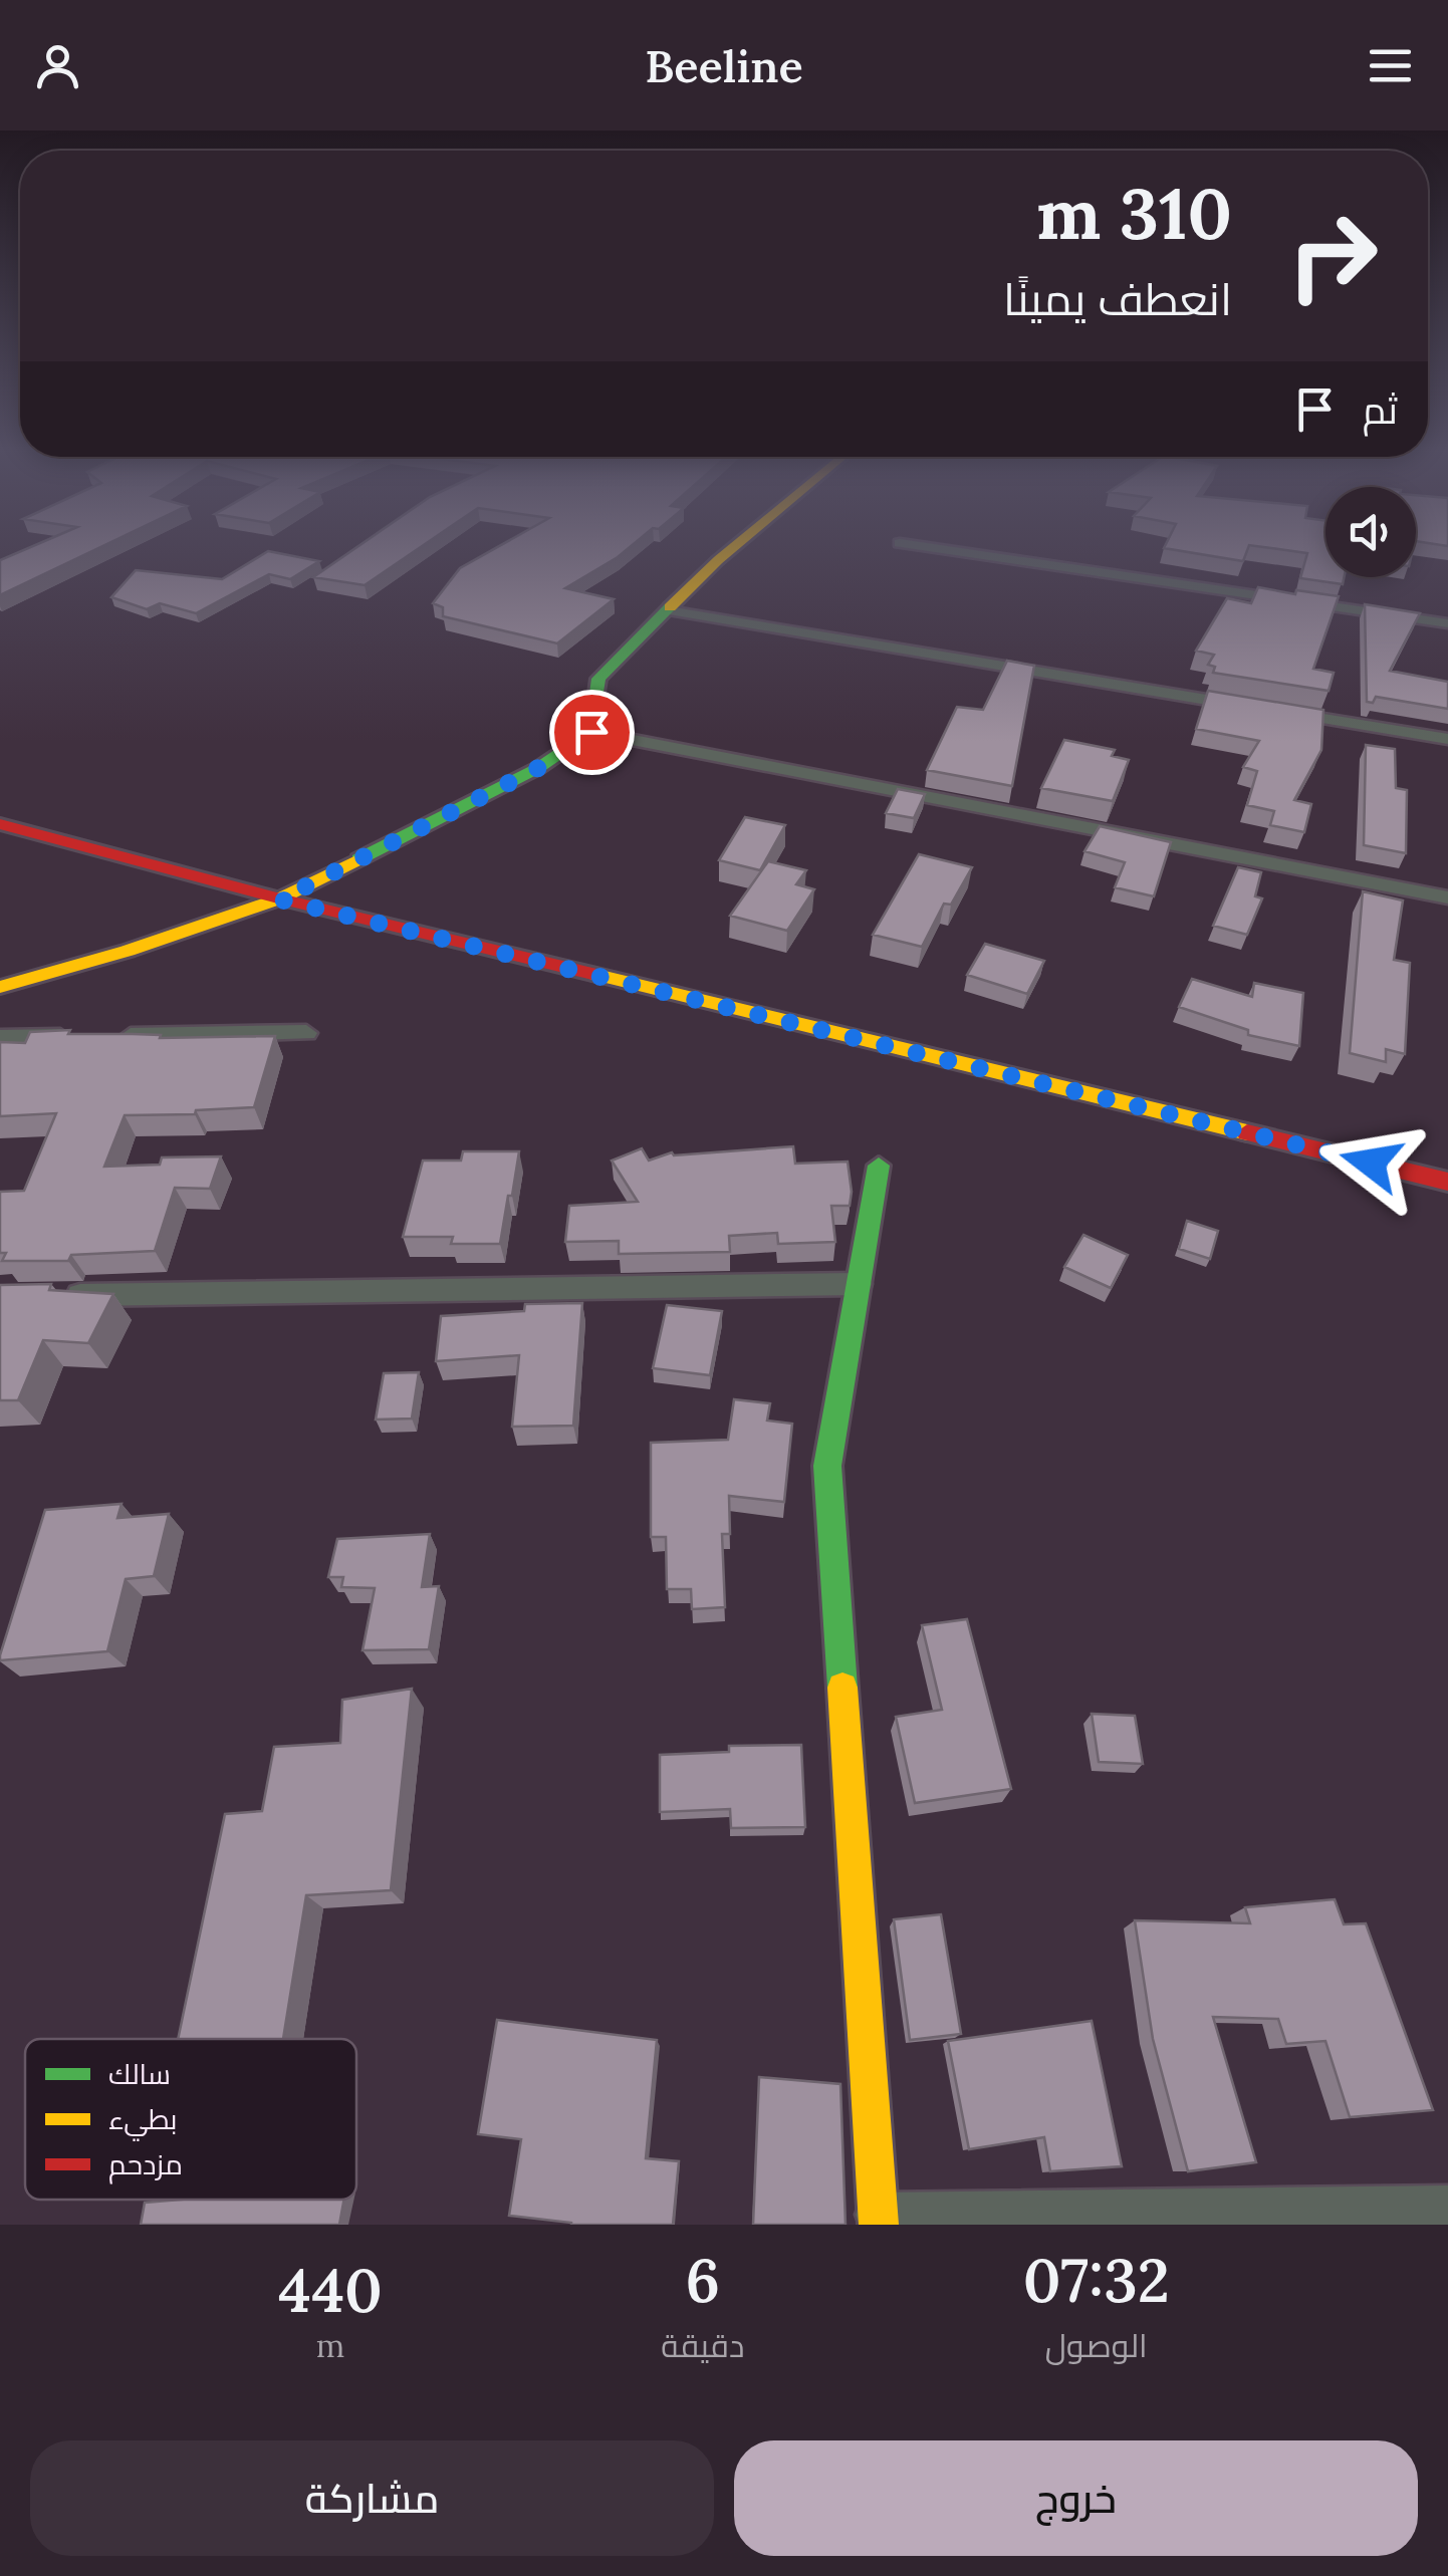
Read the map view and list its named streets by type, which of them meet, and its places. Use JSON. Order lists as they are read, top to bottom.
{
  "legend": ["سالك", "بطيء", "مزدحم"],
  "page": {
    "header": "Beeline",
    "turn": ["310 m", "انعطف يمينًا"],
    "then": "ثم",
    "eta": [
      "07:32",
      "الوصول",
      "6",
      "دقيقة",
      "440",
      "m"
    ],
    "buttons": ["خروج", "مشاركة"]
  }
}
